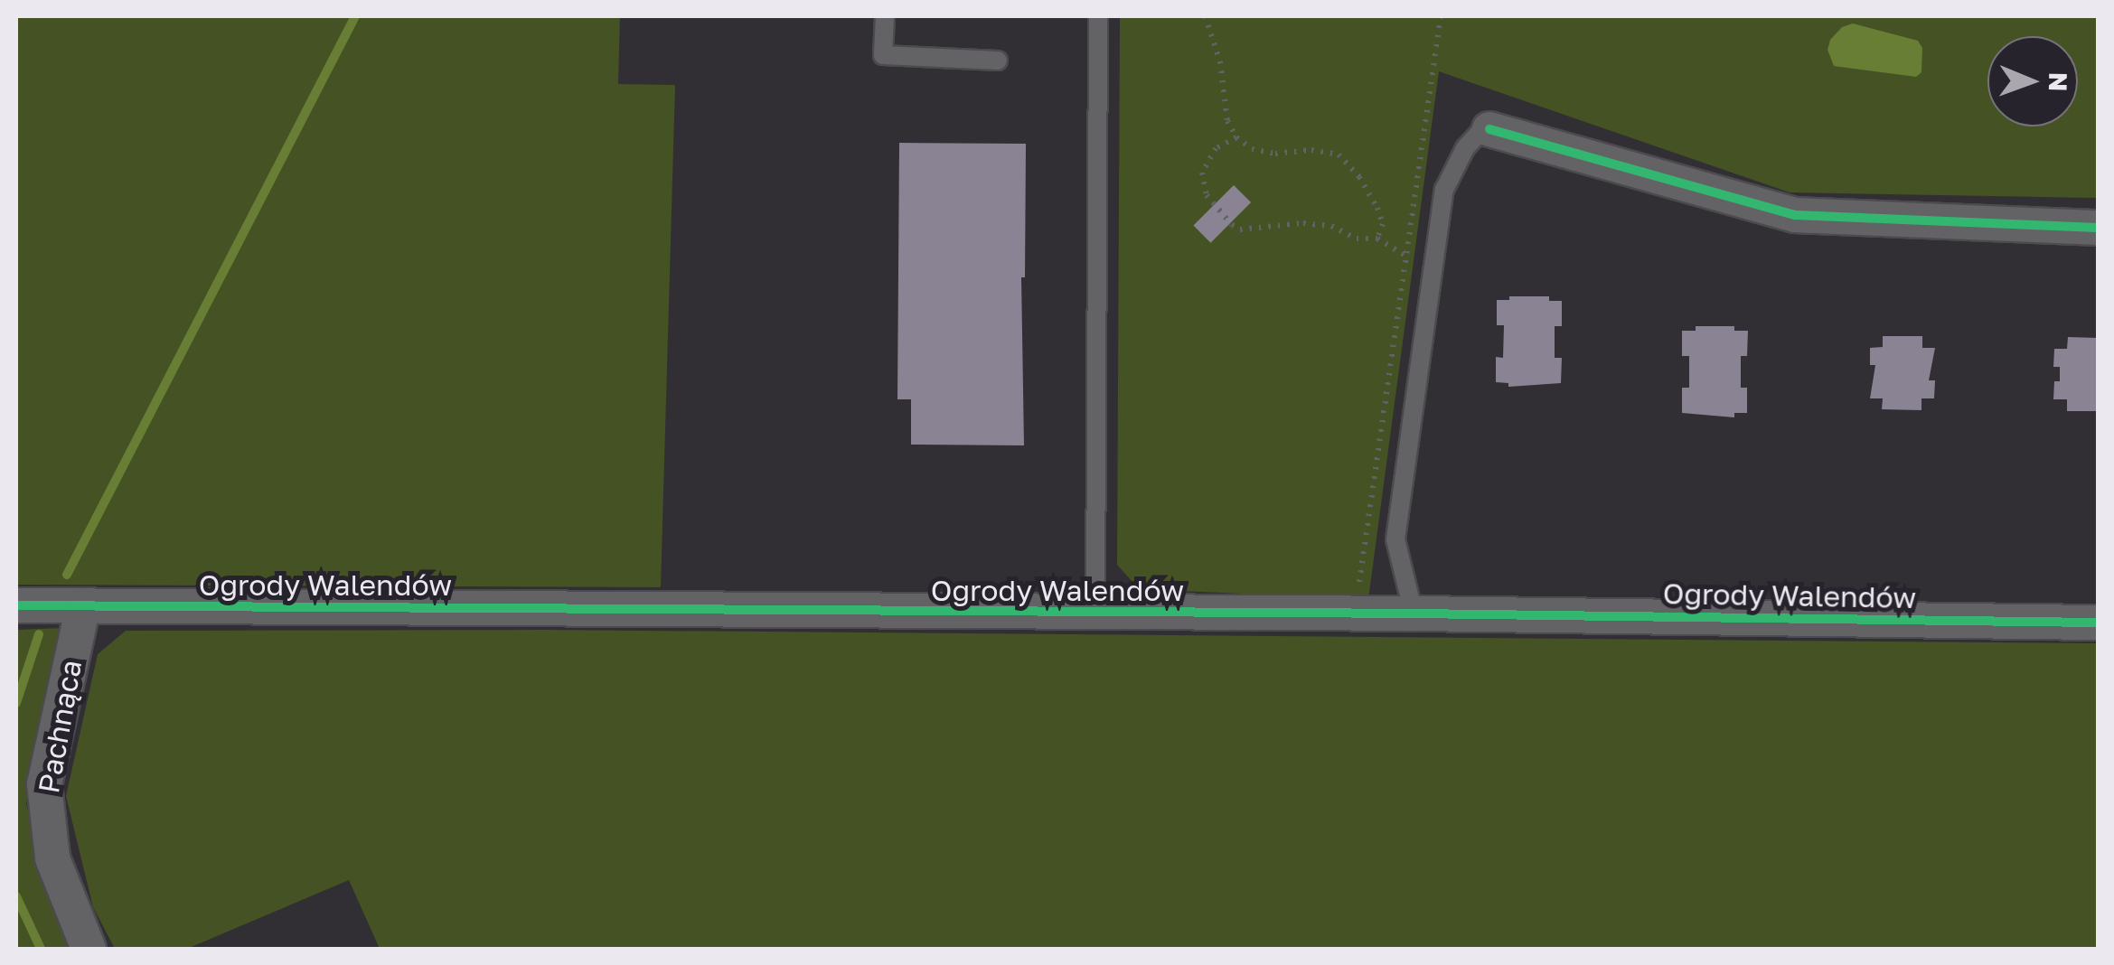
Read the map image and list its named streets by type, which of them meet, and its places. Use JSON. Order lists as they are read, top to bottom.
{
  "streets": {
    "street": ["Ogrody Walendów", "Pachnąca"]
  },
  "crossings": [
    ["Ogrody Walendów", "Pachnąca"]
  ],
  "north": "right"
}
